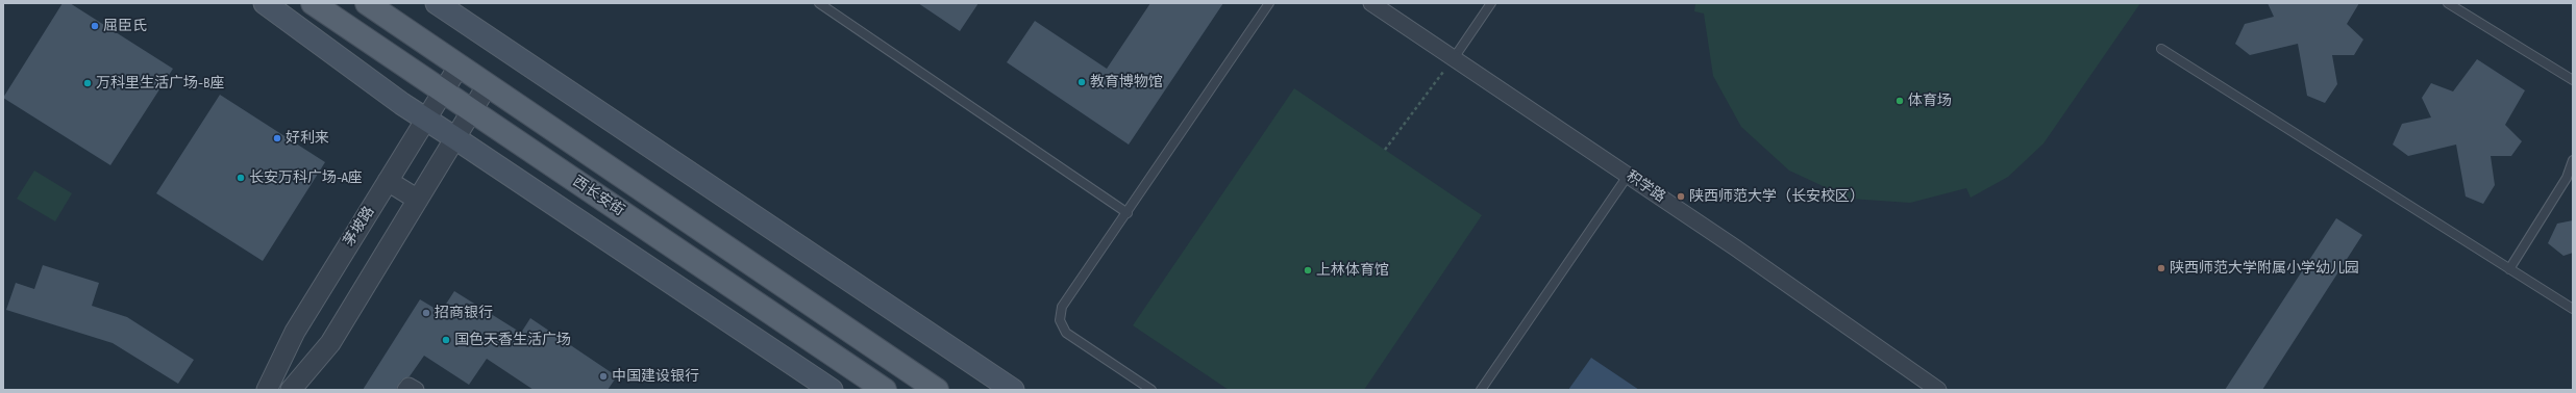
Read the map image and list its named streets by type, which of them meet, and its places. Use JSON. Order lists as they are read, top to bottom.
{
  "streets": {
    "main road": ["西长安街"],
    "street": ["积学路", "茅坡路"]
  },
  "crossings": [
    ["西长安街", "茅坡路"]
  ],
  "places": [
    "屈臣氏",
    "教育博物馆",
    "万科里生活广场-B座",
    "体育场",
    "好利来",
    "长安万科广场-A座",
    "陕西师范大学（长安校区）",
    "陕西师范大学附属小学幼儿园",
    "上林体育馆",
    "招商银行",
    "国色天香生活广场",
    "中国建设银行"
  ]
}
